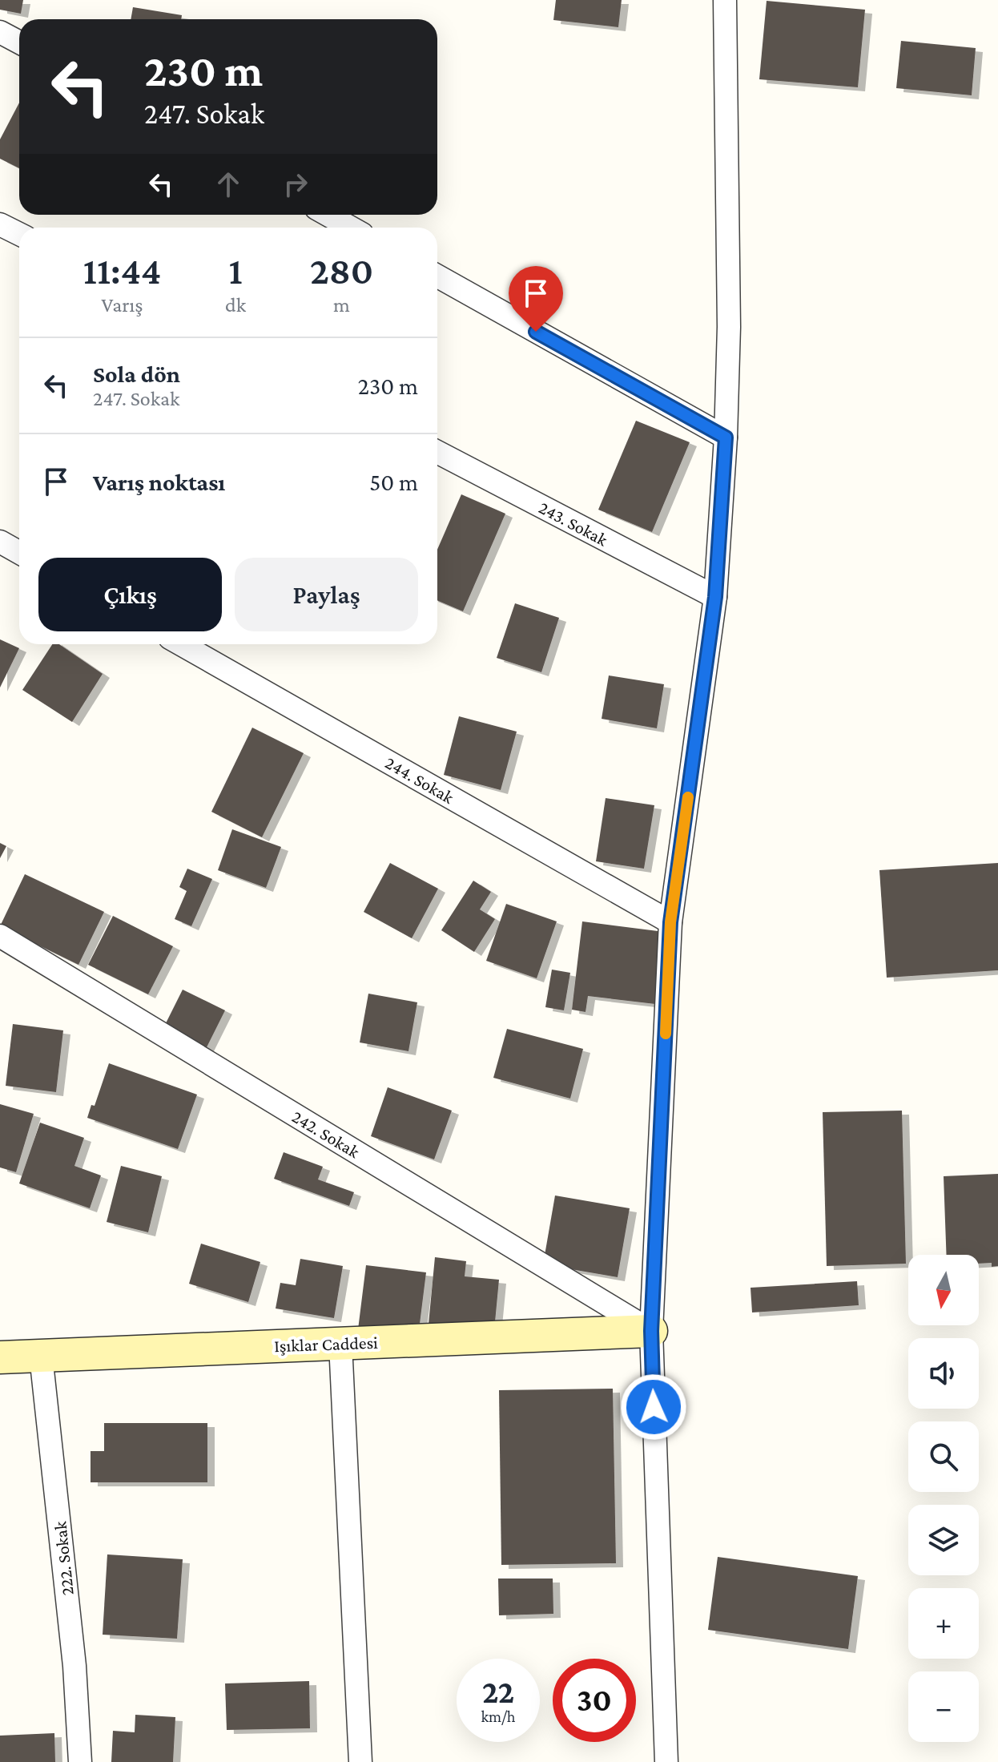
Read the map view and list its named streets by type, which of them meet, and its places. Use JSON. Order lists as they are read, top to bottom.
{
  "streets": {
    "street": [
      "243. Sokak",
      "244. Sokak",
      "242. Sokak",
      "Işıklar Caddesi",
      "222. Sokak"
    ]
  },
  "crossings": [
    ["242. Sokak", "Işıklar Caddesi"],
    ["Işıklar Caddesi", "222. Sokak"]
  ],
  "north": "bottom",
  "page": {
    "turn": ["230 m", "247. Sokak"],
    "eta": [
      "11:44",
      "Varış",
      "1",
      "dk",
      "280",
      "m"
    ],
    "list": [
      {
        "name": "Sola dön",
        "note": "247. Sokak",
        "value": "230 m"
      },
      {
        "name": "Varış noktası",
        "value": "50 m"
      }
    ],
    "buttons": ["Çıkış", "Paylaş"],
    "map_buttons": ["+", "−"],
    "speed": "22 km/h",
    "limit": "30"
  }
}
